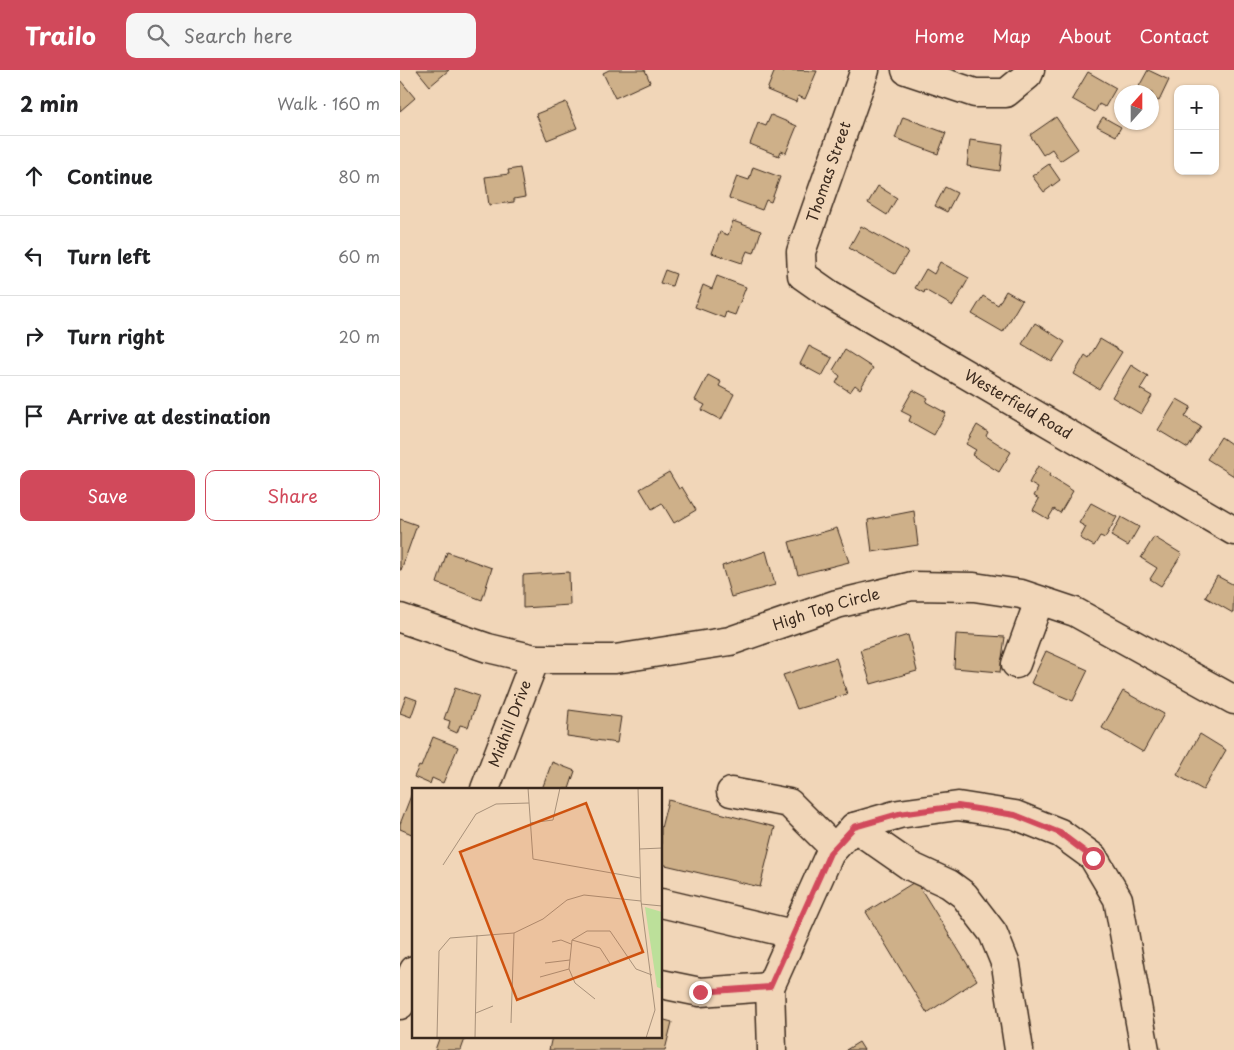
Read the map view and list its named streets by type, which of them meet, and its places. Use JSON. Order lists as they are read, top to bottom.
{
  "streets": {
    "street": [
      "Thomas Street",
      "Westerfield Road",
      "High Top Circle",
      "Midhill Drive"
    ]
  },
  "crossings": [
    ["Thomas Street", "Westerfield Road"],
    ["High Top Circle", "Midhill Drive"]
  ],
  "north": "top",
  "page": {
    "header": "Trailo",
    "search": "Search here",
    "nav": [
      "Home",
      "Map",
      "About",
      "Contact"
    ],
    "heading": ["2 min", "Walk · 160 m"],
    "map_buttons": ["+", "−"],
    "list": [
      ["Continue", "80 m"],
      ["Turn left", "60 m"],
      ["Turn right", "20 m"],
      "Arrive at destination"
    ],
    "buttons": ["Save", "Share"]
  }
}
